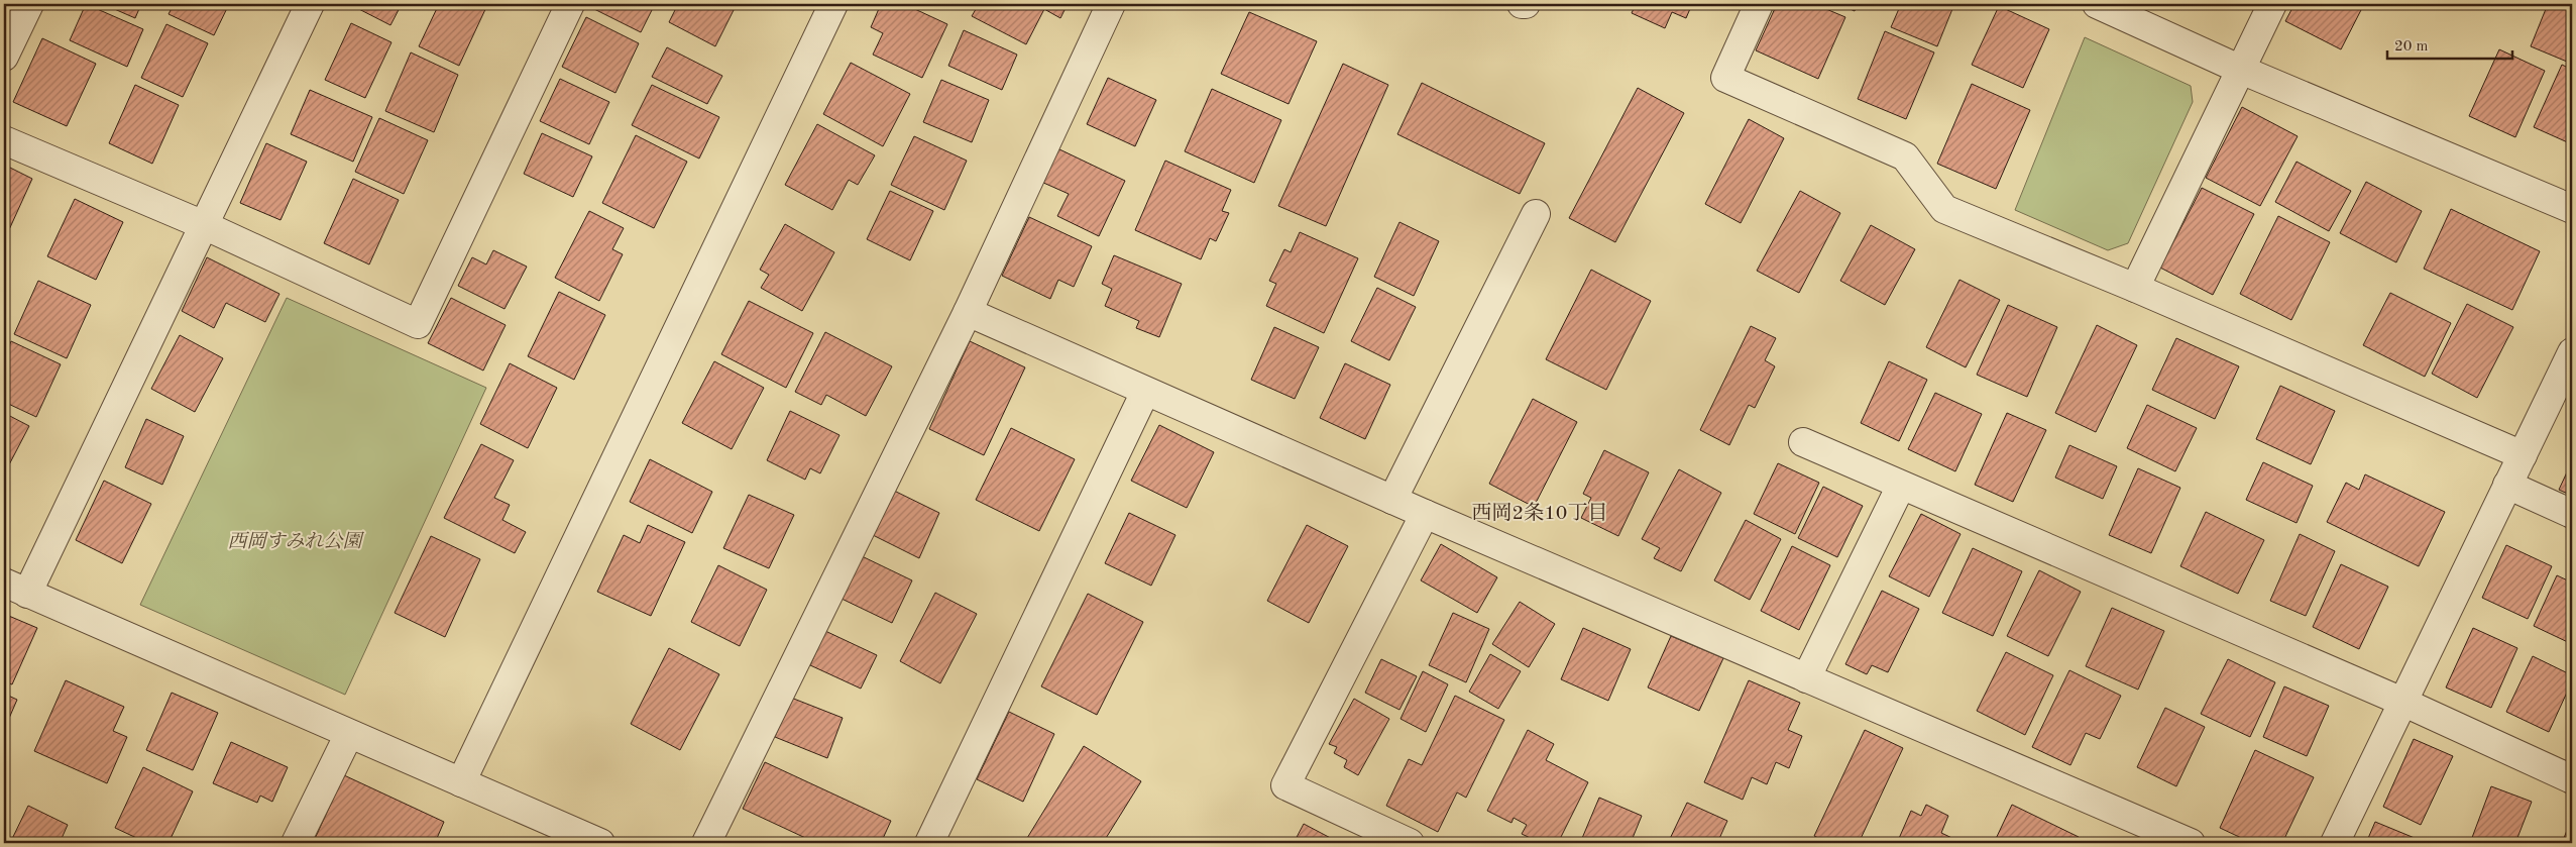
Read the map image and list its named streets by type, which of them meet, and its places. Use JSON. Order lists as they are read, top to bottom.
{
  "districts": ["西岡2条10丁目"],
  "parks": ["西岡すみれ公園"],
  "scale_bar": "20 m"
}
